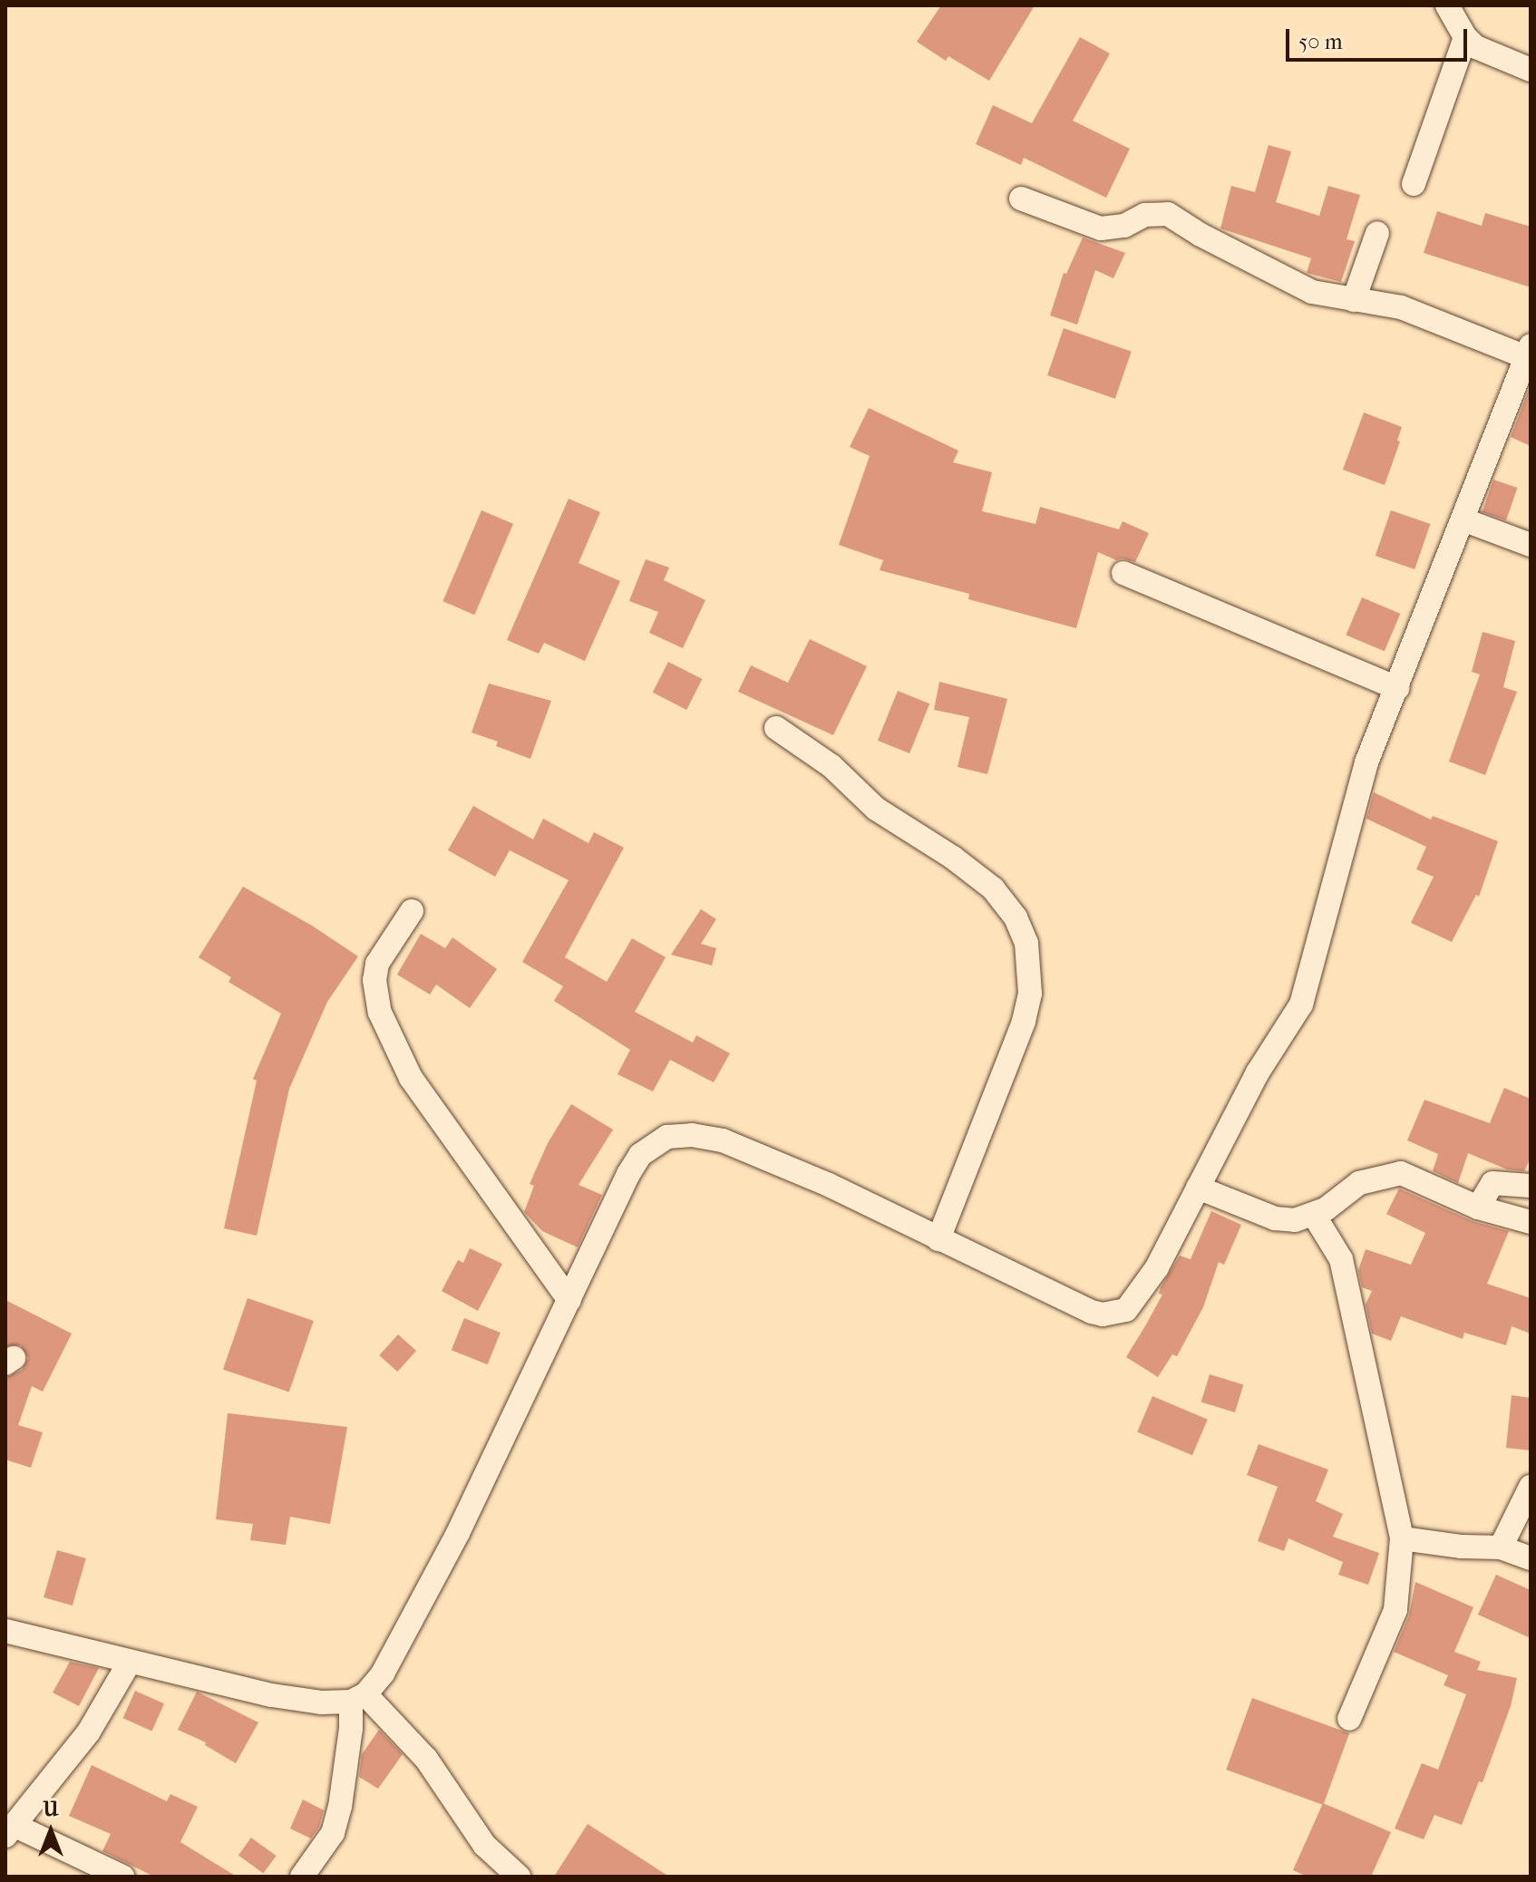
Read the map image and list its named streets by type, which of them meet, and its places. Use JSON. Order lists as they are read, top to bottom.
{
  "scale_bar": "50 m",
  "north": "top"
}
